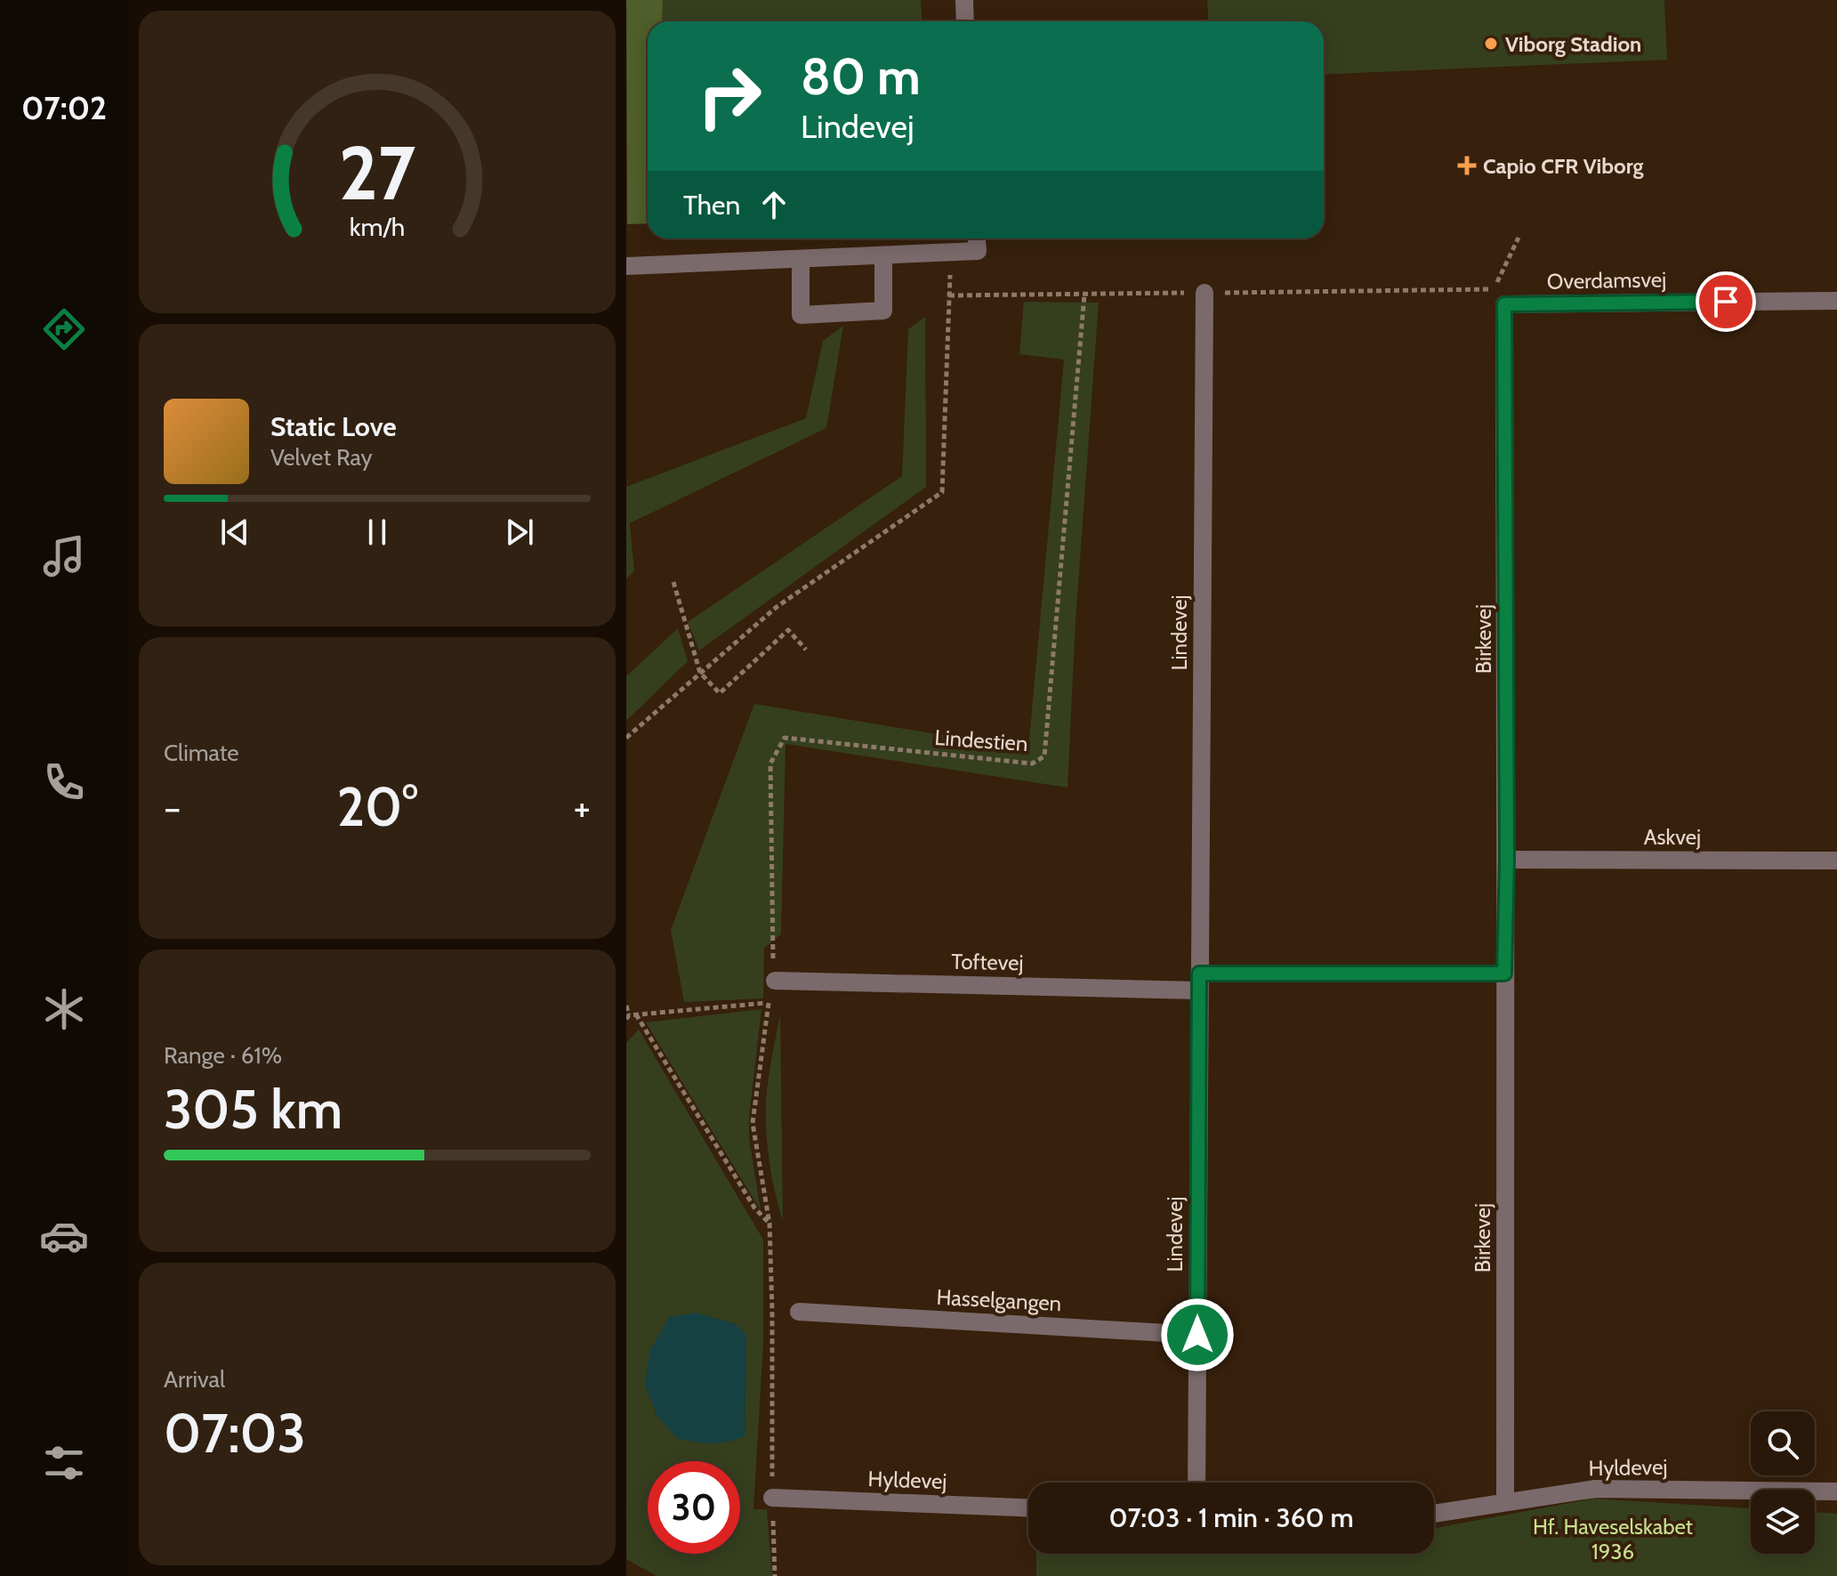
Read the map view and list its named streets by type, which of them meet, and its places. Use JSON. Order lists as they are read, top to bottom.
{
  "streets": {
    "street": [
      "Overdamsvej",
      "Lindevej",
      "Birkevej",
      "Askvej",
      "Toftevej",
      "Hasselgangen",
      "Hyldevej"
    ],
    "path": ["Lindestien"]
  },
  "crossings": [
    ["Overdamsvej", "Birkevej"],
    ["Lindevej", "Toftevej"],
    ["Lindevej", "Hasselgangen"],
    ["Birkevej", "Askvej"],
    ["Birkevej", "Hyldevej"],
    ["Lindestien", "Toftevej"]
  ],
  "parks": ["Hf. Haveselskabet 1936"],
  "places": {
    "other": ["Viborg Stadion"],
    "health": ["Capio CFR Viborg"]
  },
  "page": {
    "tabs": "07:02",
    "turn": ["80 m", "Lindevej"],
    "then": "Then",
    "song": ["Static Love", "Velvet Ray"],
    "tile": [
      "Climate",
      ["Range · 61%", "305 km"],
      ["Arrival", "07:03"]
    ],
    "heat": ["−", "20°", "+"],
    "limit": "30",
    "trip": "07:03 · 1 min · 360 m",
    "gauge": ["27", "km/h"]
  }
}
